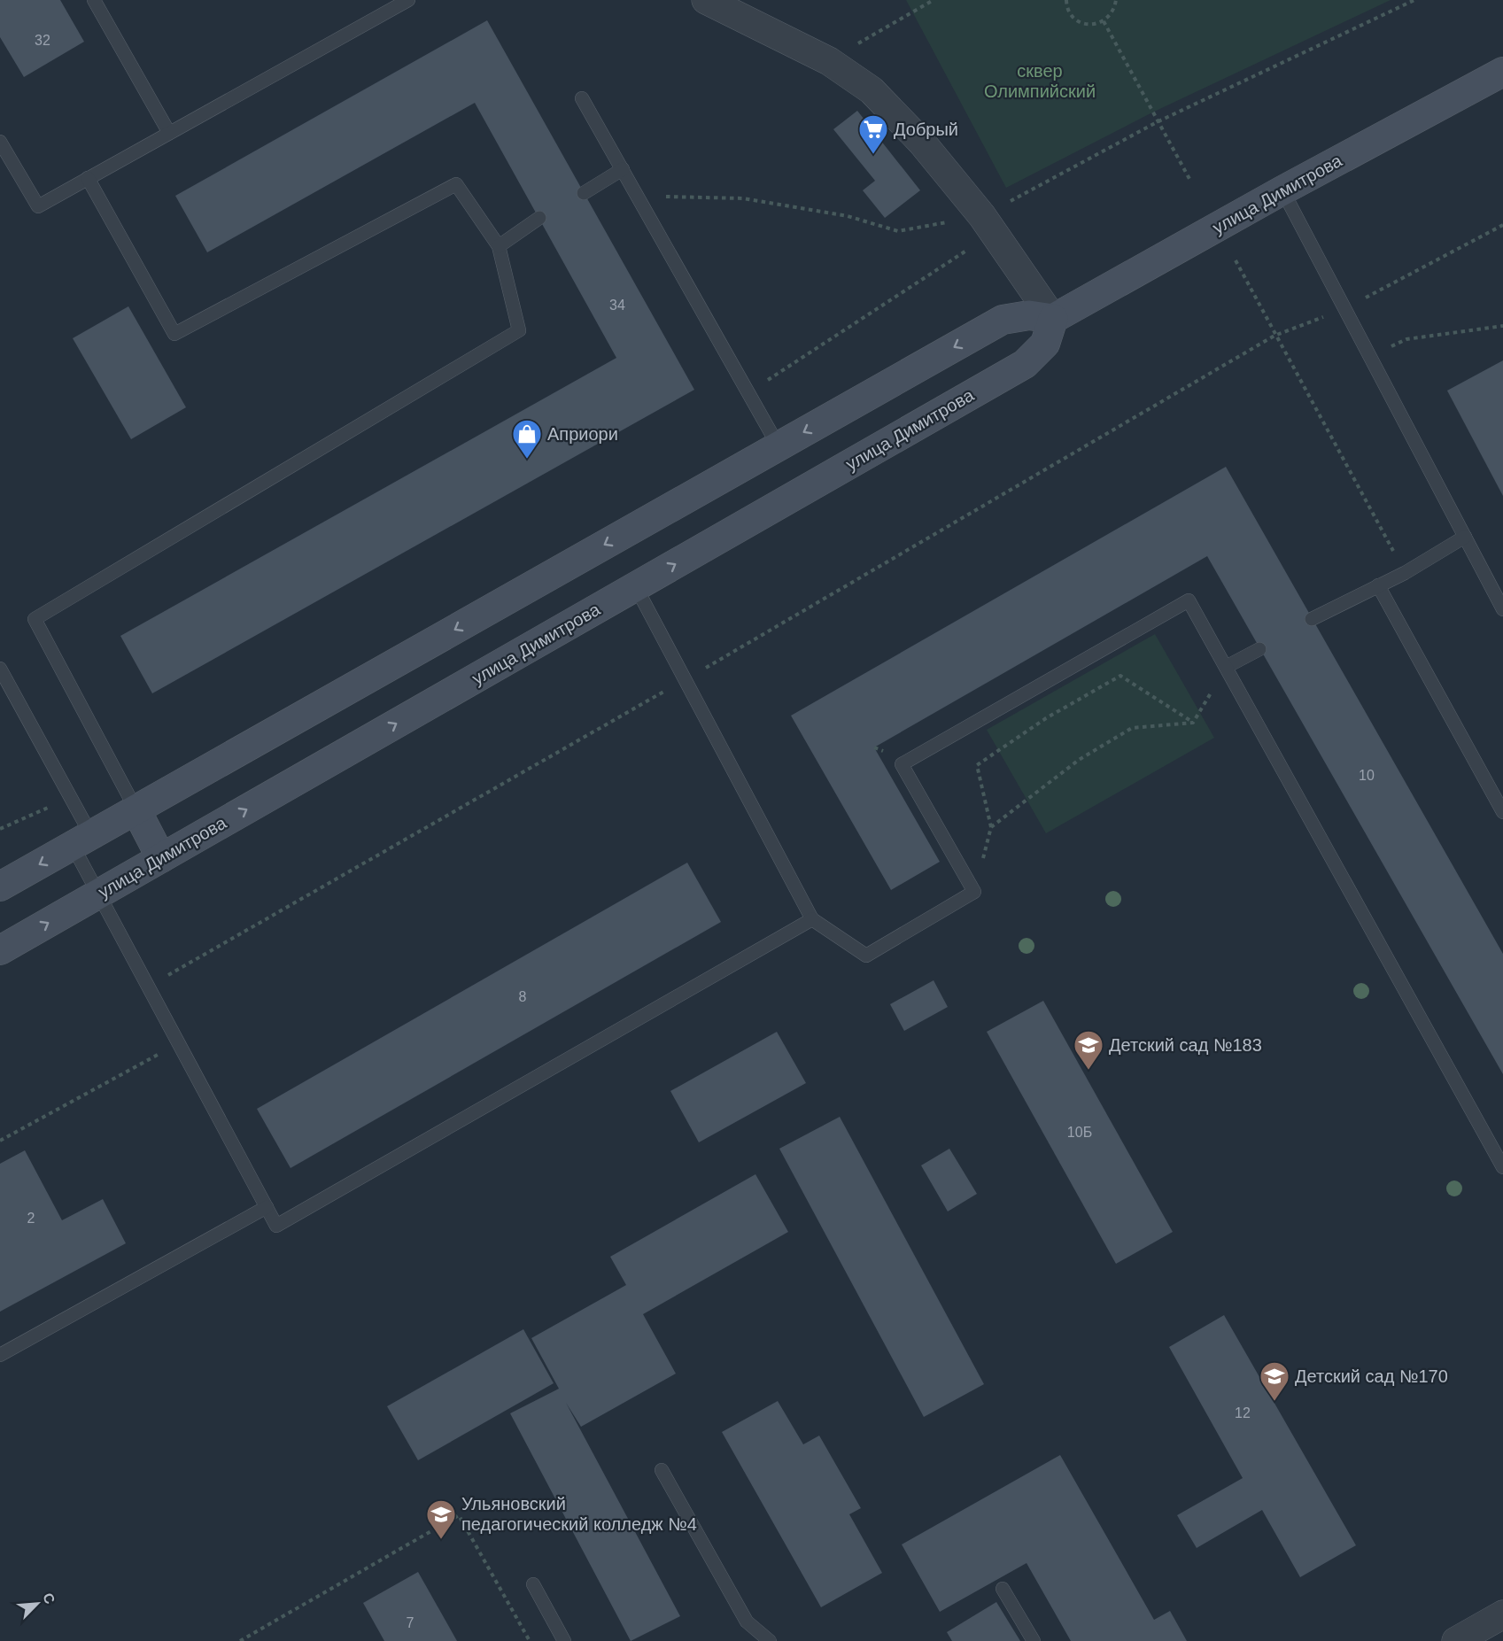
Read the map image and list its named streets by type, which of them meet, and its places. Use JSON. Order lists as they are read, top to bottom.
{
  "streets": {
    "main road": ["улица Димитрова"]
  },
  "parks": ["сквер Олимпийский"],
  "places": {
    "supermarket": ["Добрый"],
    "shop": ["Априори"],
    "school or university": ["Детский сад №183", "Детский сад №170", "Ульяновский педагогический колледж №4"]
  },
  "house_numbers": [
    "32",
    "34",
    "10",
    "8",
    "10Б",
    "2",
    "12",
    "7"
  ],
  "north": "top right"
}
